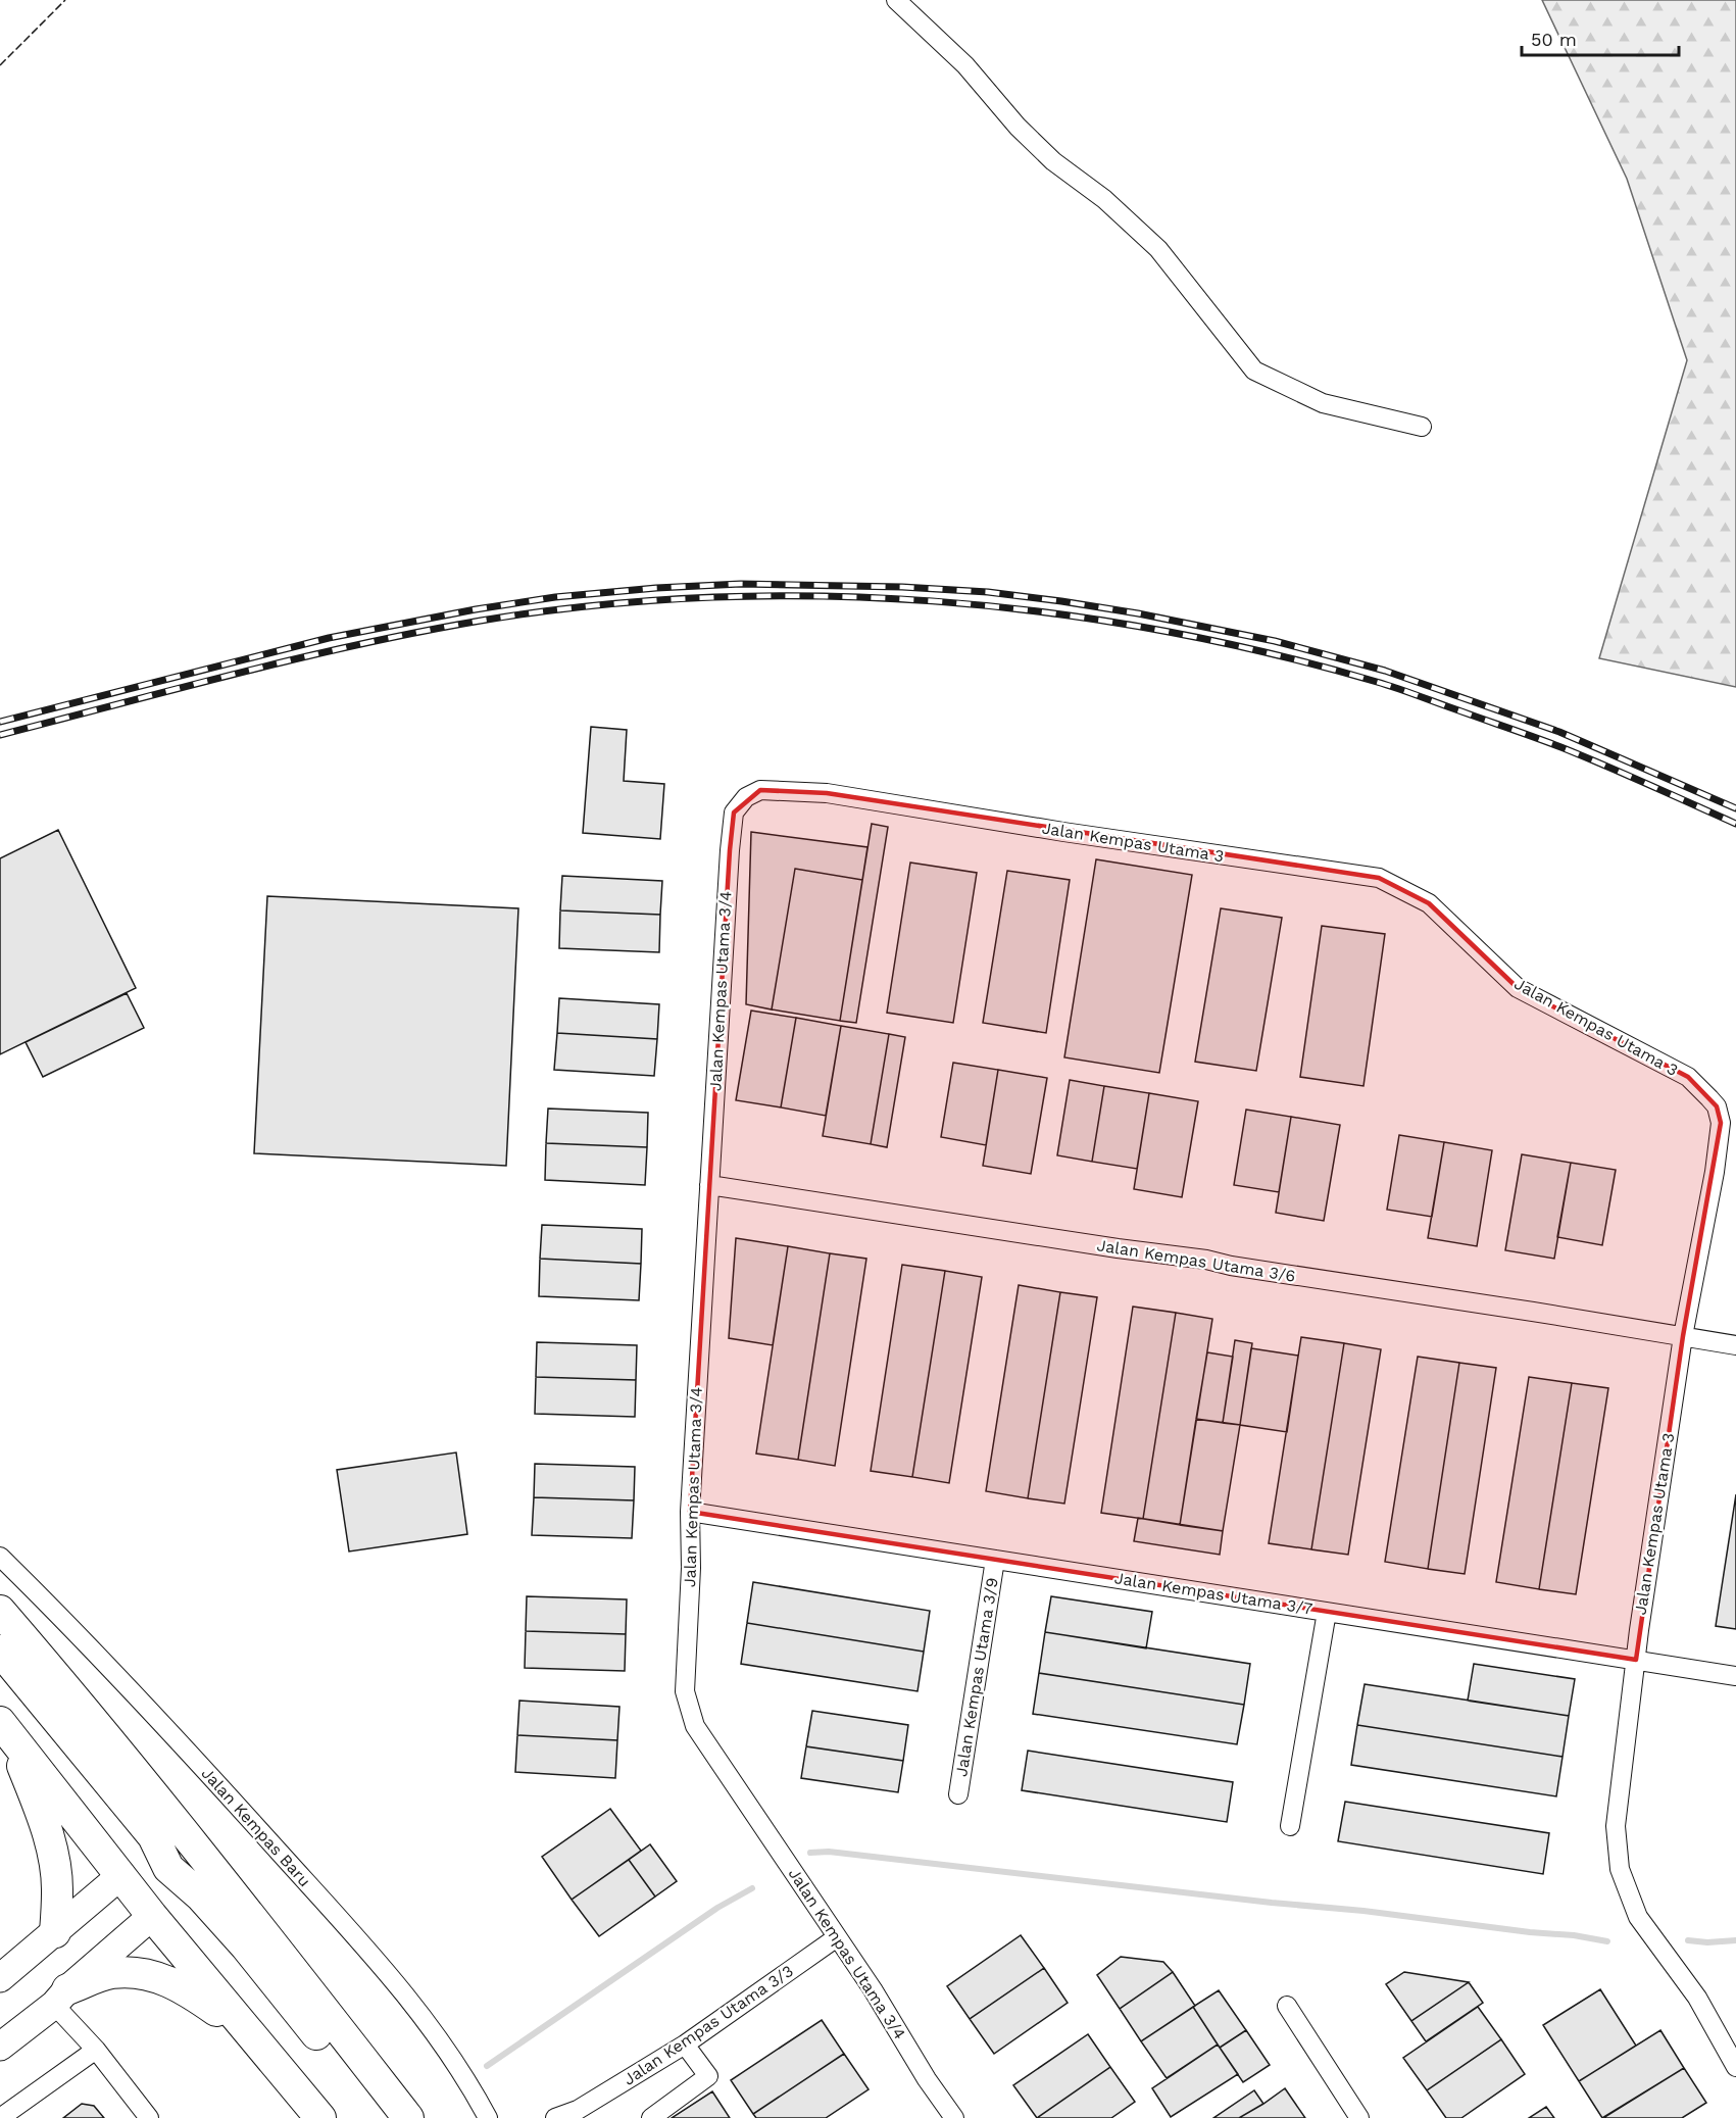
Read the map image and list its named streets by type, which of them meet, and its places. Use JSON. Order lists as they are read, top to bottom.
{
  "streets": {
    "street": [
      "Jalan Kempas Utama 3",
      "Jalan Kempas Utama 3/4",
      "Jalan Kempas Utama 3/6",
      "Jalan Kempas Utama 3/7",
      "Jalan Kempas Utama 3/9",
      "Jalan Kempas Baru",
      "Jalan Kempas Utama 3/3"
    ]
  },
  "crossings": [
    ["Jalan Kempas Utama 3", "Jalan Kempas Utama 3/4"],
    ["Jalan Kempas Utama 3", "Jalan Kempas Utama 3/6"],
    ["Jalan Kempas Utama 3", "Jalan Kempas Utama 3/7"],
    ["Jalan Kempas Utama 3/4", "Jalan Kempas Utama 3/6"],
    ["Jalan Kempas Utama 3/4", "Jalan Kempas Utama 3/7"],
    ["Jalan Kempas Utama 3/4", "Jalan Kempas Utama 3/3"],
    ["Jalan Kempas Utama 3/7", "Jalan Kempas Utama 3/9"]
  ],
  "scale_bar": "50 m"
}
